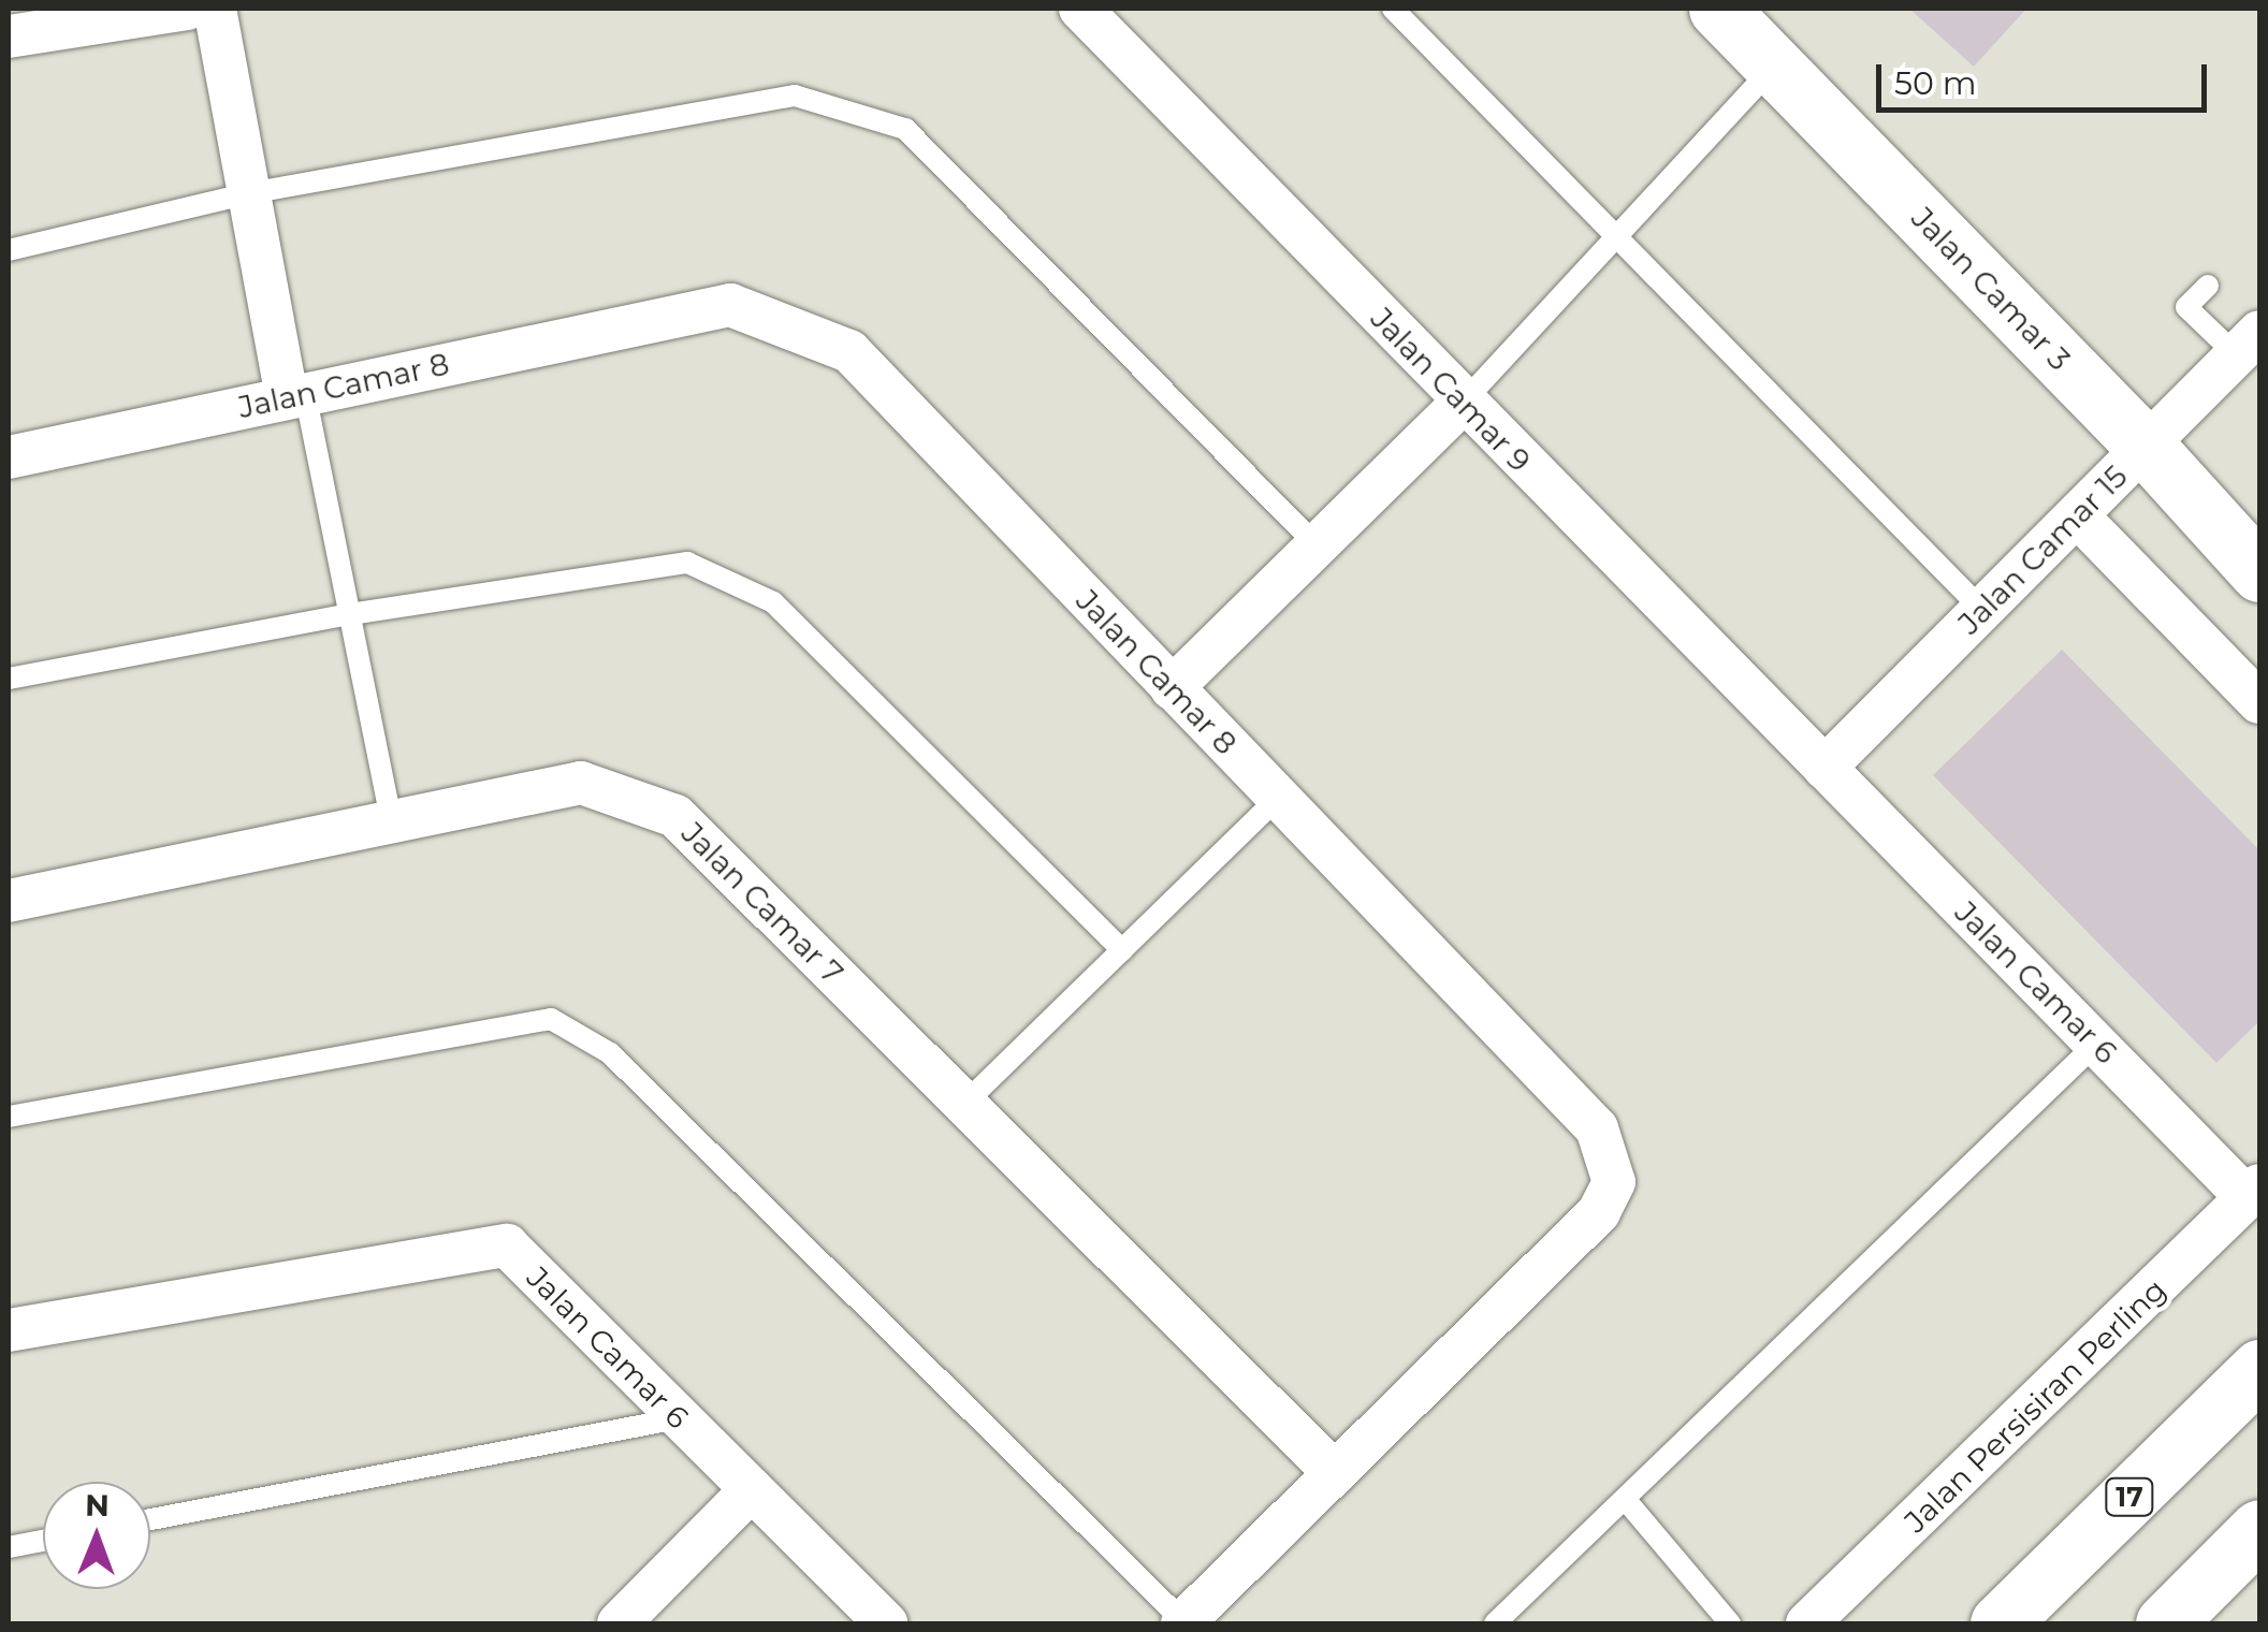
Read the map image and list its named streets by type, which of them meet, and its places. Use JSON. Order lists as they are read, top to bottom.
{
  "streets": {
    "main road": ["Jalan Camar 3", "17"],
    "street": [
      "Jalan Camar 8",
      "Jalan Camar 9",
      "Jalan Camar 15",
      "Jalan Camar 7",
      "Jalan Camar 6",
      "Jalan Persisiran Perling"
    ]
  },
  "crossings": [
    ["Jalan Camar 3", "Jalan Camar 15"],
    ["Jalan Camar 8", "Jalan Camar 7"],
    ["Jalan Camar 9", "Jalan Camar 15"],
    ["Jalan Camar 9", "Jalan Camar 6"],
    ["Jalan Camar 15", "Jalan Camar 6"],
    ["Jalan Camar 6", "Jalan Persisiran Perling"]
  ],
  "scale_bar": "50 m",
  "north": "top"
}
